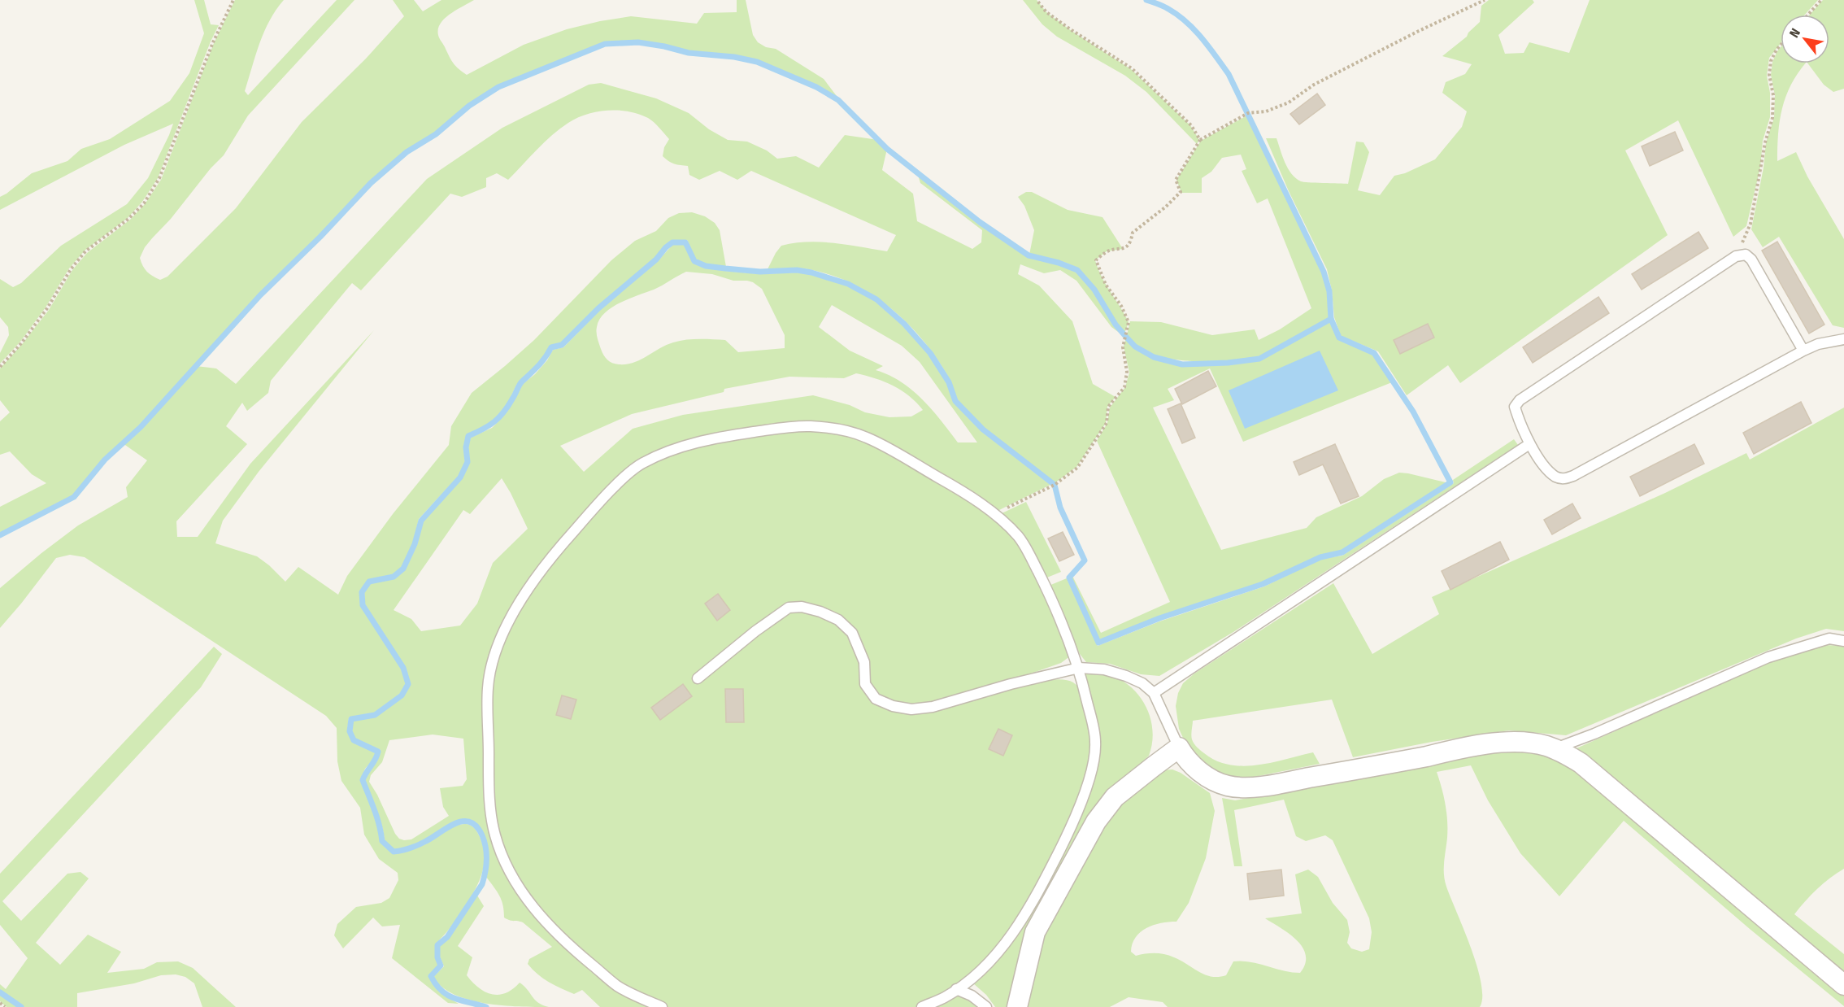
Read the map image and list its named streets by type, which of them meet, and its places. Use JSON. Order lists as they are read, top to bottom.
{
  "north": "top left"
}
